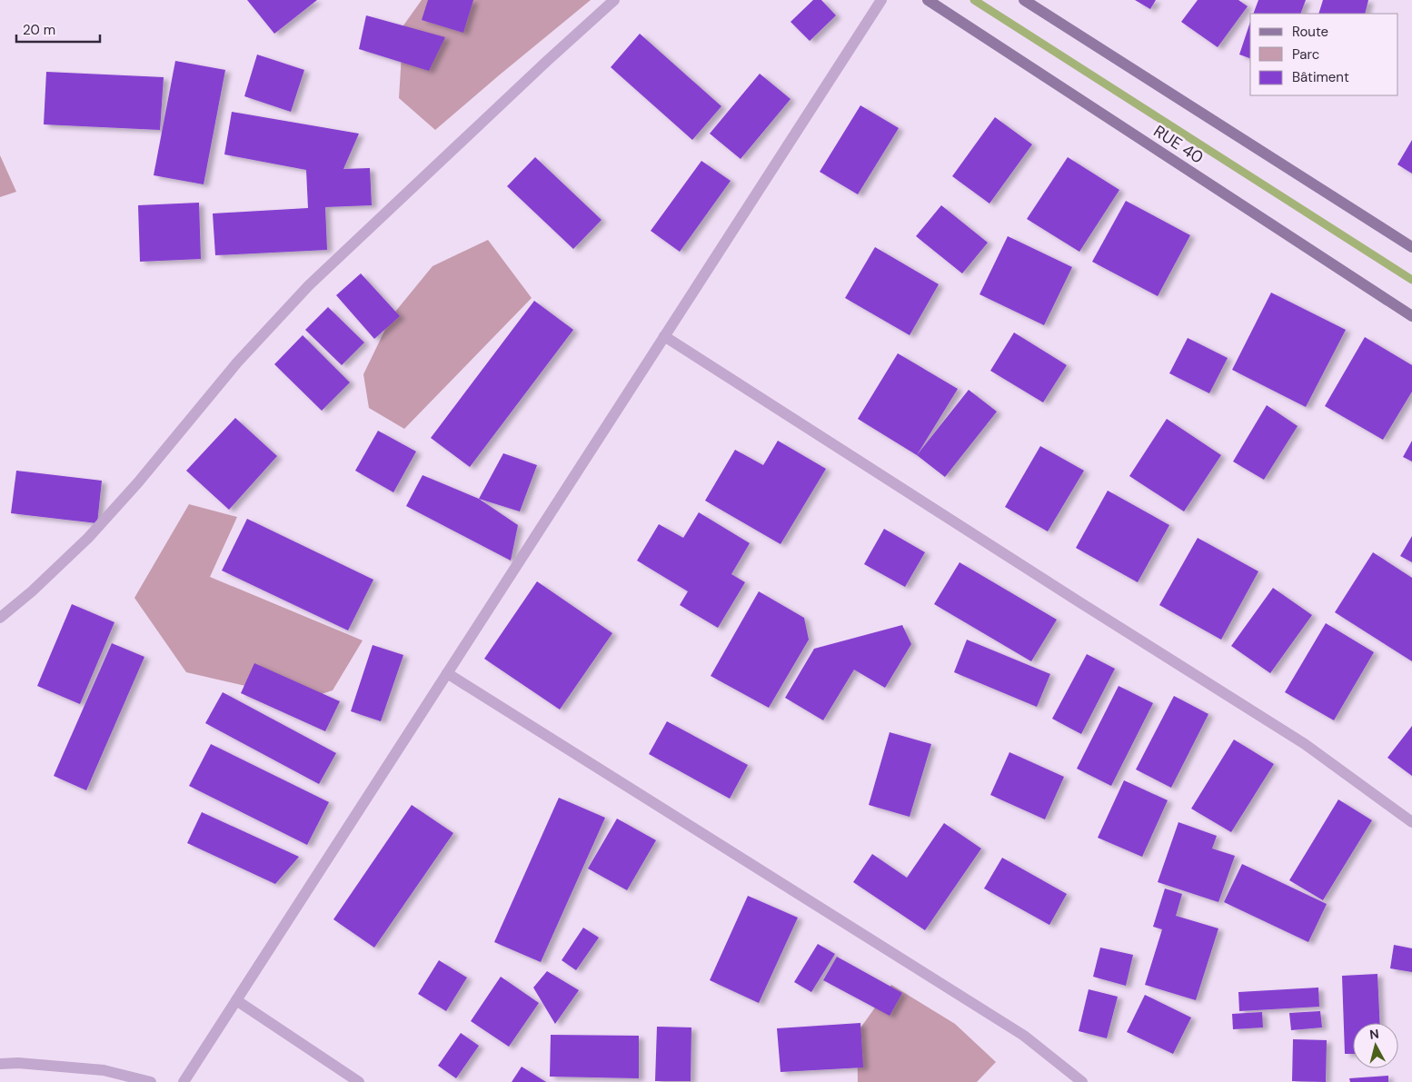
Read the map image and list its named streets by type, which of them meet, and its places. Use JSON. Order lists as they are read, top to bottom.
{
  "streets": {
    "main road": ["RUE 40"]
  },
  "legend": ["Route", "Parc", "Bâtiment"],
  "scale_bar": "20 m",
  "north": "top"
}
